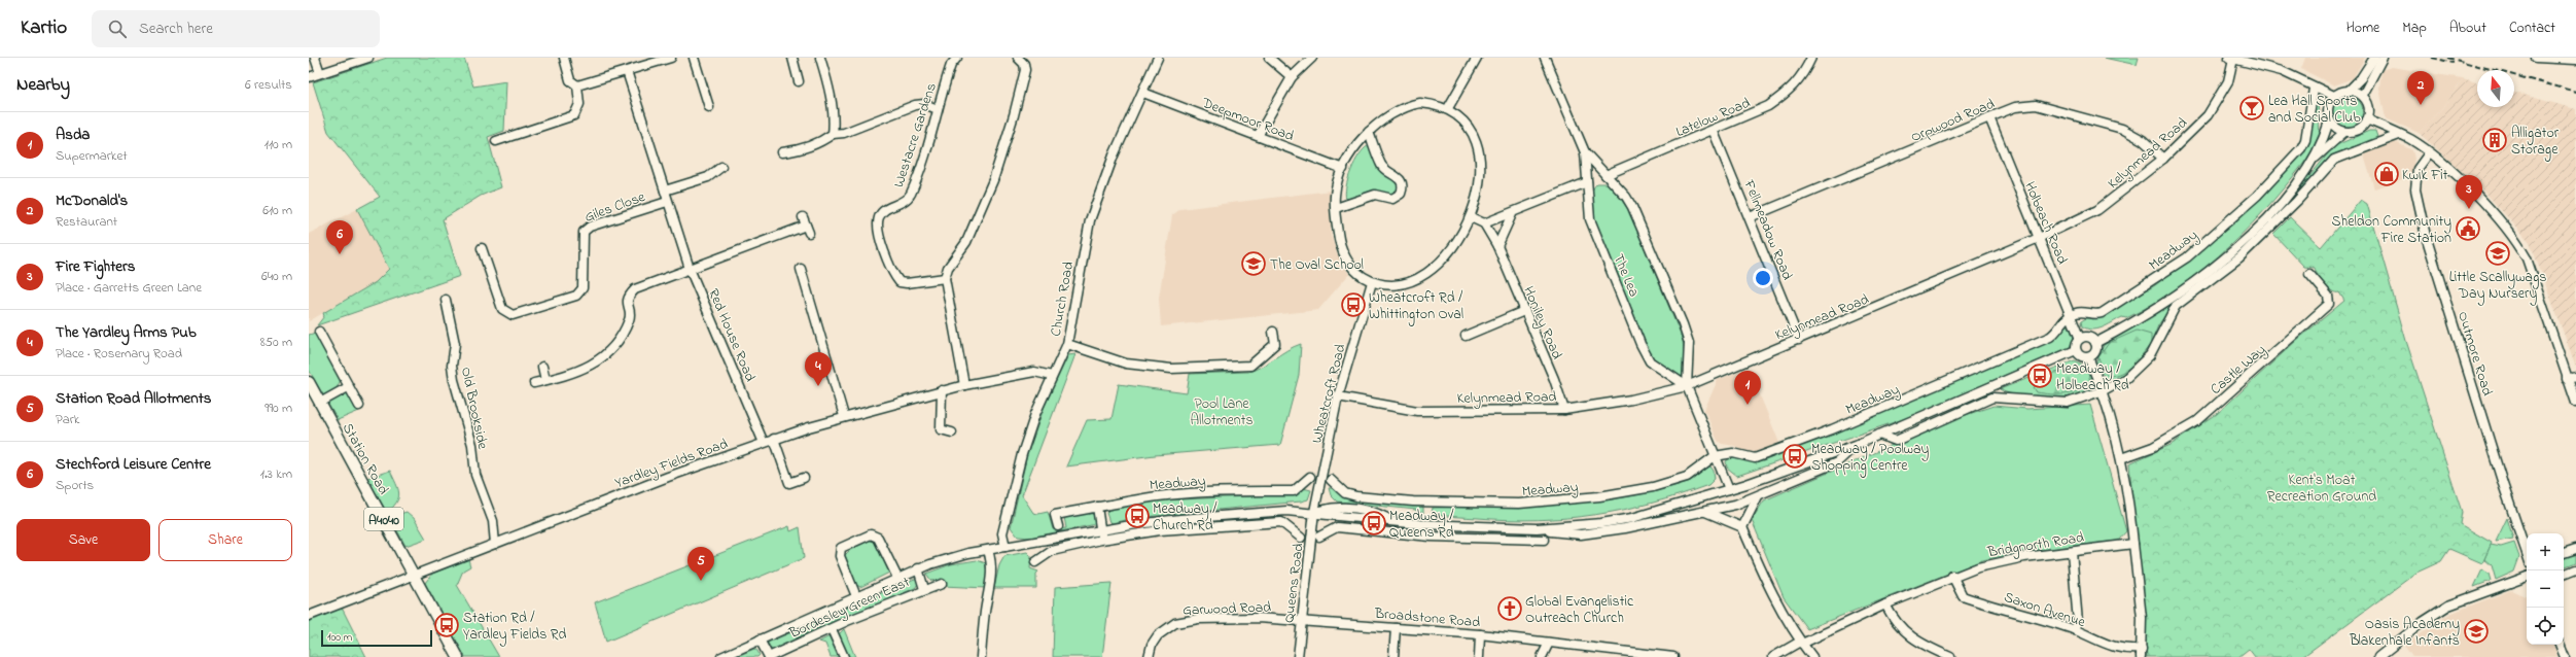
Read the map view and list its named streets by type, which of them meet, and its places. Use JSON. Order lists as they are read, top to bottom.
{
  "streets": {
    "main road": ["Station Road", "A4040"],
    "street": [
      "Latelow Road",
      "Deepmoor Road",
      "Orpwood Road",
      "Westacre Gardens",
      "Kelynmead Road",
      "Giles Close",
      "Holbeach Road",
      "Fellmeadow Road",
      "Meadway",
      "The Lea",
      "Church Road",
      "Honiley Road",
      "Red House Road",
      "Outmore Road",
      "Castle Way",
      "Wheatcroft Road",
      "Old Brookside",
      "Yardley Fields Road",
      "Bridgnorth Road",
      "Queens Road",
      "Bordesley Green East",
      "Garwood Road",
      "Saxon Avenue",
      "Broadstone Road"
    ]
  },
  "crossings": [
    ["Latelow Road", "Fellmeadow Road"],
    ["Latelow Road", "The Lea"],
    ["Deepmoor Road", "Church Road"],
    ["Orpwood Road", "Kelynmead Road"],
    ["Orpwood Road", "Holbeach Road"],
    ["Orpwood Road", "Fellmeadow Road"],
    ["Kelynmead Road", "Holbeach Road"],
    ["Kelynmead Road", "Fellmeadow Road"],
    ["Kelynmead Road", "The Lea"],
    ["Kelynmead Road", "Honiley Road"],
    ["Kelynmead Road", "Wheatcroft Road"],
    ["Giles Close", "Red House Road"],
    ["Holbeach Road", "Meadway"],
    ["Meadway", "The Lea"],
    ["Church Road", "Yardley Fields Road"],
    ["Red House Road", "Yardley Fields Road"],
    ["Wheatcroft Road", "Queens Road"],
    ["Old Brookside", "Yardley Fields Road"],
    ["Station Road", "Yardley Fields Road"],
    ["Bridgnorth Road", "Saxon Avenue"],
    ["Queens Road", "Garwood Road"],
    ["Queens Road", "Broadstone Road"],
    ["Garwood Road", "Broadstone Road"]
  ],
  "parks": ["Pool Lane Allotments", "Kent's Moat Recreation Ground"],
  "places": {
    "bar": ["Lea Hall Sports and Social Club"],
    "building": ["Alligator Storage"],
    "shop": ["Kwik Fit"],
    "public building": ["Sheldon Community Fire Station"],
    "school or university": ["Little Scallywags Day Nursery", "The Oval School", "Oasis Academy Blakenhale Infants"],
    "bus stop": [
      "Wheatcroft Rd / Whittington Oval",
      "Meadway / Holbeach Rd",
      "Meadway / Poolway Shopping Centre",
      "Meadway / Church Rd",
      "Meadway / Queens Rd",
      "Station Rd / Yardley Fields Rd"
    ],
    "church": ["Global Evangelistic Outreach Church"]
  },
  "scale_bar": "100 m",
  "north": "top",
  "page": {
    "header": "Kartio",
    "search": "Search here",
    "nav": [
      "Home",
      "Map",
      "About",
      "Contact"
    ],
    "heading": ["Nearby", "6 results"],
    "pins": [
      "2",
      "3",
      "6",
      "4",
      "1",
      "5"
    ],
    "list": [
      {
        "mark": "1",
        "name": "Asda",
        "note": "Supermarket",
        "value": "110 m"
      },
      {
        "mark": "2",
        "name": "McDonald's",
        "note": "Restaurant",
        "value": "610 m"
      },
      {
        "mark": "3",
        "name": "Fire Fighters",
        "note": "Place · Garretts Green Lane",
        "value": "640 m"
      },
      {
        "mark": "4",
        "name": "The Yardley Arms Pub",
        "note": "Place · Rosemary Road",
        "value": "850 m"
      },
      {
        "mark": "5",
        "name": "Station Road Allotments",
        "note": "Park",
        "value": "990 m"
      },
      {
        "mark": "6",
        "name": "Stechford Leisure Centre",
        "note": "Sports",
        "value": "1.3 km"
      }
    ],
    "buttons": ["Save", "Share"],
    "map_buttons": ["+", "−"],
    "scale": "100 m"
  }
}
